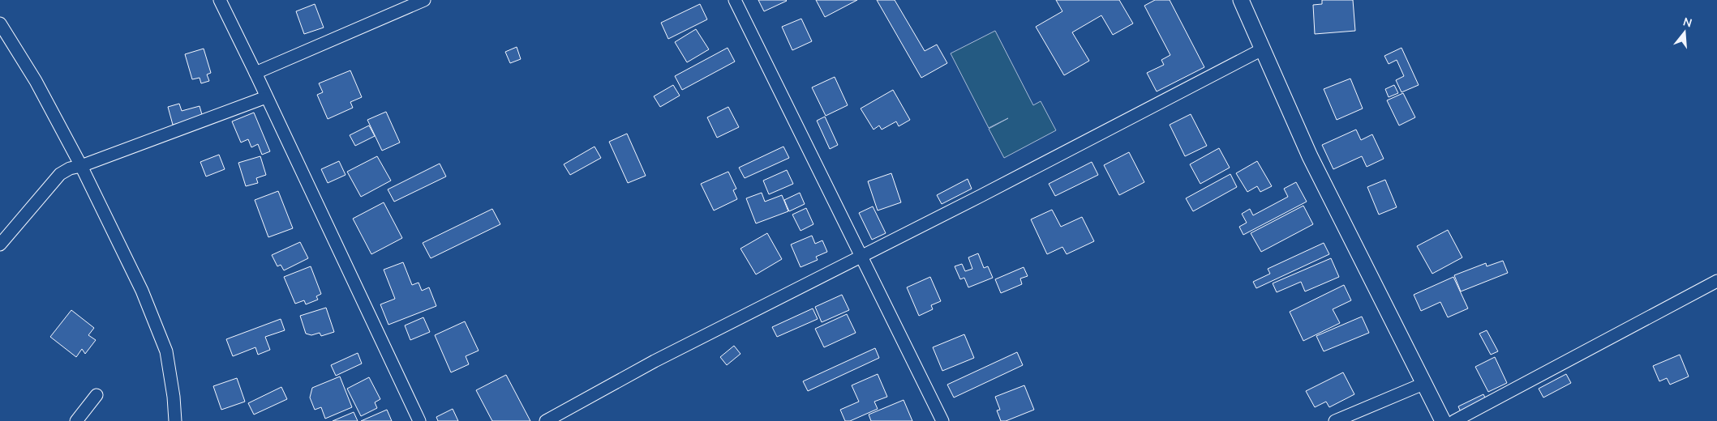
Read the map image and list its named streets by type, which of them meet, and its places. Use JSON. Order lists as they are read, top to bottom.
{
  "north": "top"
}
